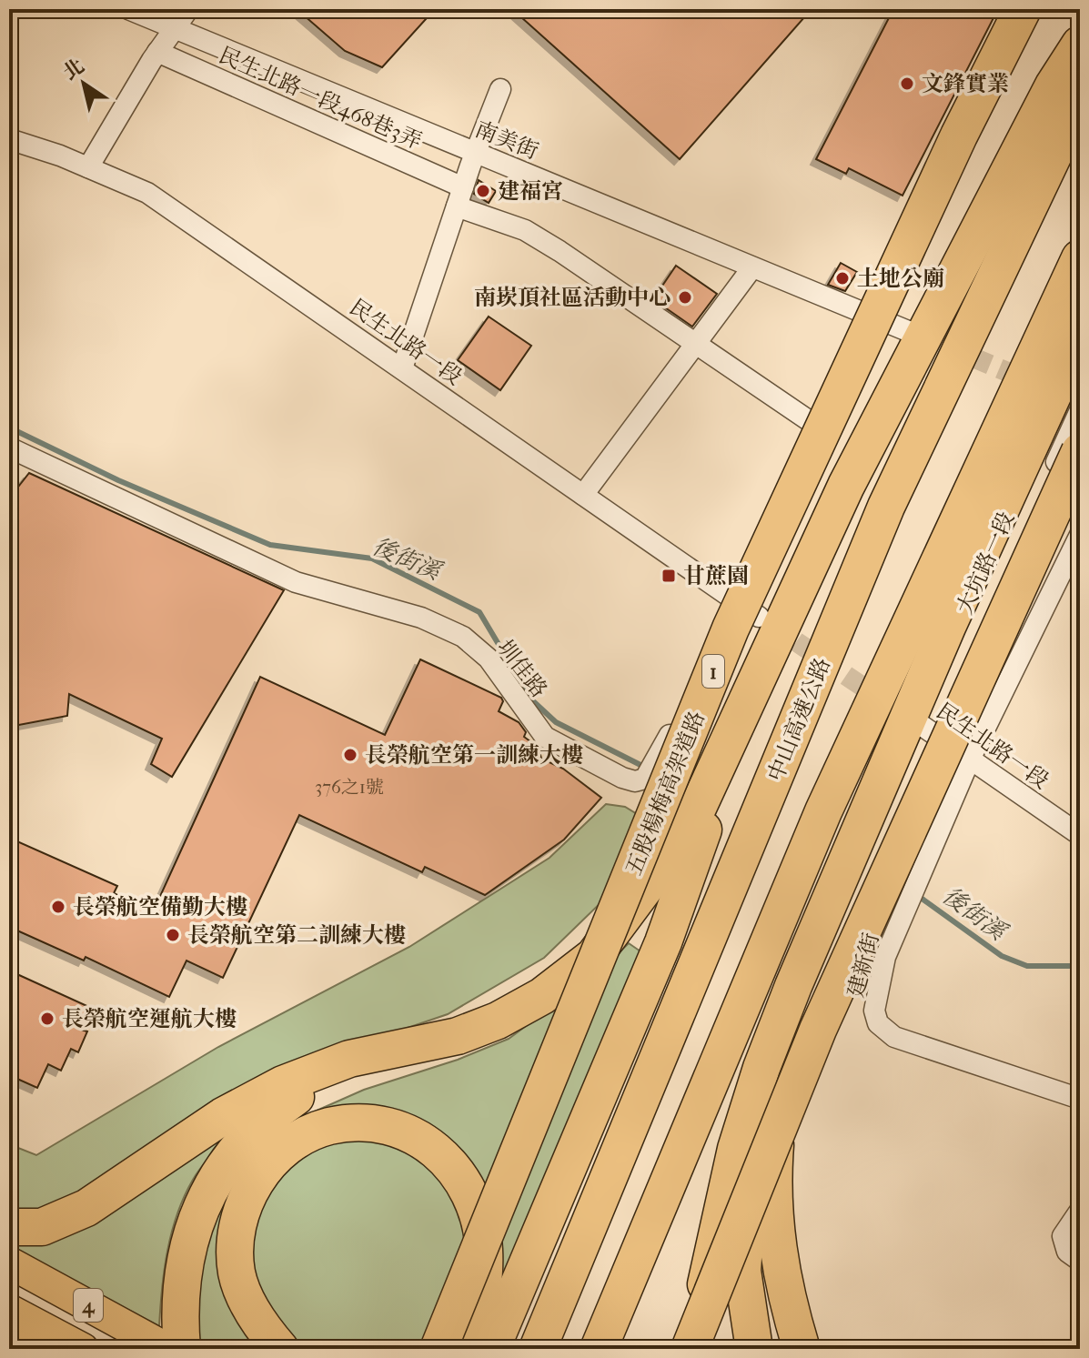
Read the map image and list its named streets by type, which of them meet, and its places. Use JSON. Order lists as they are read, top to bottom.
{
  "streets": {
    "highway": ["1", "中山高速公路", "五股楊梅高架道路"],
    "main road": ["4"],
    "street": [
      "民生北路一段468巷3弄",
      "南美街",
      "民生北路一段",
      "大坑路一段",
      "圳佳路",
      "建新街"
    ]
  },
  "crossings": [
    ["民生北路一段", "大坑路一段"],
    ["民生北路一段", "圳佳路"],
    ["民生北路一段", "建新街"]
  ],
  "water": ["後街溪"],
  "places": {
    "other": [
      "文鋒實業",
      "建福宮",
      "土地公廟",
      "南崁頂社區活動中心",
      "長榮航空第一訓練大樓",
      "長榮航空備勤大樓",
      "長榮航空第二訓練大樓",
      "長榮航空運航大樓"
    ],
    "transit": ["甘蔗園"]
  },
  "house_numbers": ["376之1號"],
  "north": "top left"
}
